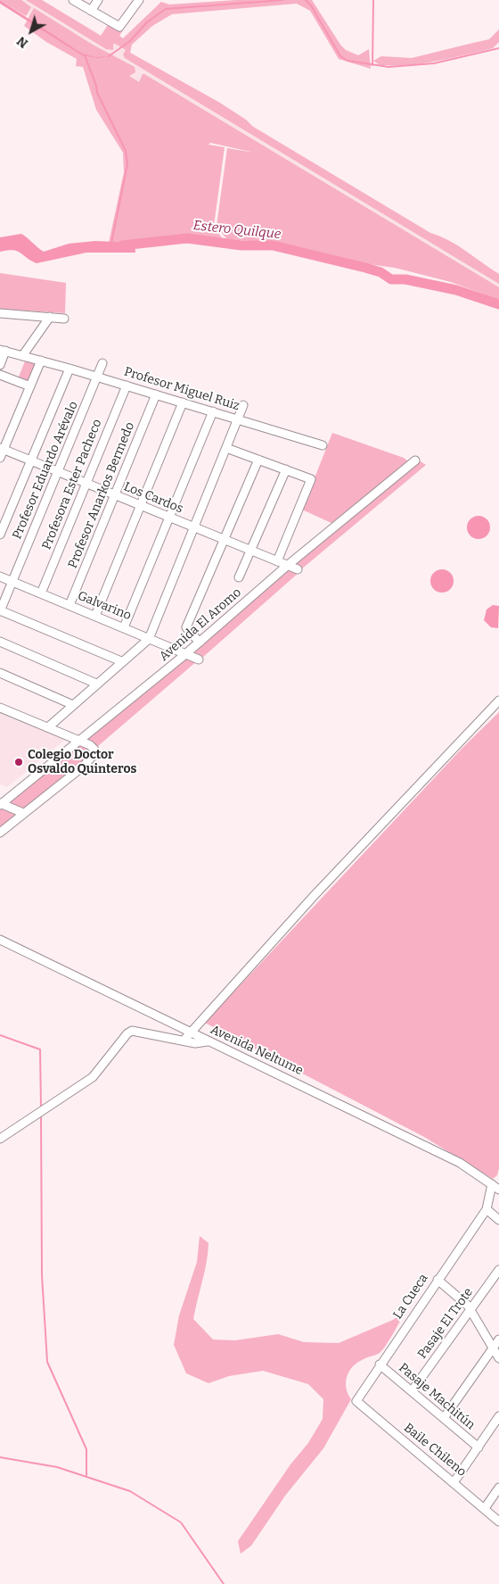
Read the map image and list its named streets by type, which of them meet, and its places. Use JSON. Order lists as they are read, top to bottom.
{
  "streets": {
    "street": [
      "Profesor Miguel Ruiz",
      "Profesor Eduardo Arévalo",
      "Profesora Ester Pacheco",
      "Profesor Anarkos Bermedo",
      "Los Cardos",
      "Galvarino",
      "Avenida El Aromo",
      "Avenida Neltume",
      "La Cueca",
      "Pasaje El Trote",
      "Pasaje Machitún",
      "Baile Chileno"
    ]
  },
  "crossings": [
    ["Profesor Miguel Ruiz", "Profesor Eduardo Arévalo"],
    ["Profesor Miguel Ruiz", "Profesora Ester Pacheco"],
    ["Profesor Miguel Ruiz", "Profesor Anarkos Bermedo"],
    ["Profesor Eduardo Arévalo", "Los Cardos"],
    ["Profesor Eduardo Arévalo", "Galvarino"],
    ["Profesora Ester Pacheco", "Los Cardos"],
    ["Profesora Ester Pacheco", "Galvarino"],
    ["Profesor Anarkos Bermedo", "Los Cardos"],
    ["Profesor Anarkos Bermedo", "Galvarino"],
    ["Los Cardos", "Avenida El Aromo"],
    ["Galvarino", "Avenida El Aromo"],
    ["La Cueca", "Pasaje Machitún"],
    ["La Cueca", "Baile Chileno"],
    ["Pasaje El Trote", "Pasaje Machitún"]
  ],
  "water": ["Estero Quilque"],
  "places": ["Colegio Doctor Osvaldo Quinteros"],
  "north": "bottom left"
}
